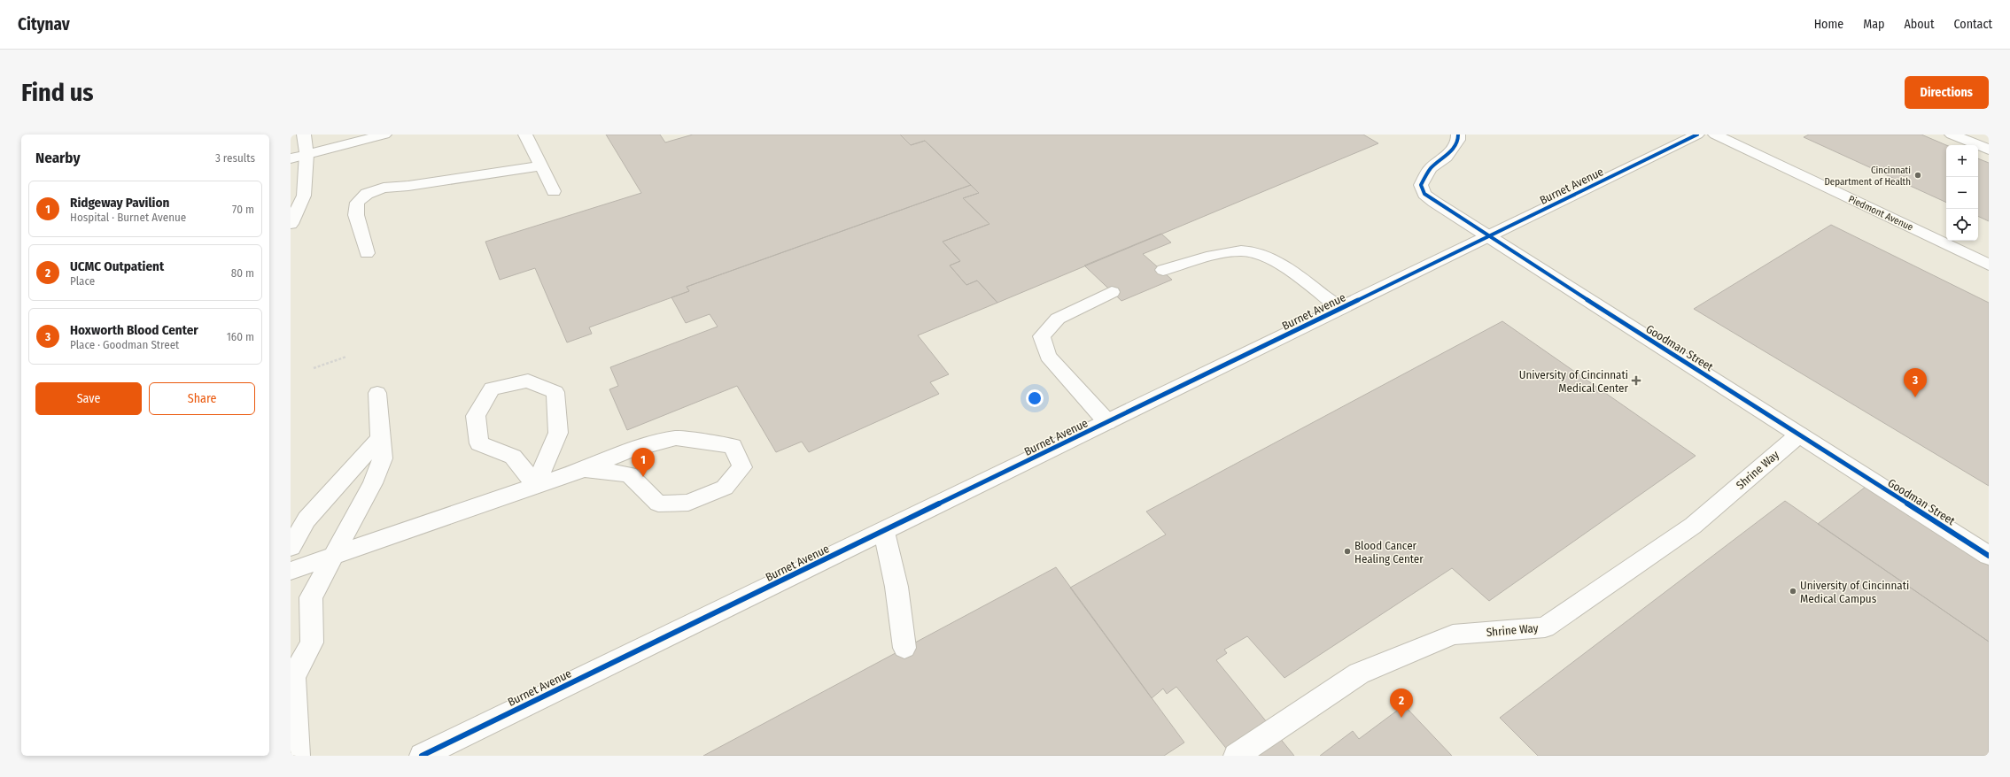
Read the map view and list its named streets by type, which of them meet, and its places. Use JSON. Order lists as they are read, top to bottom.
{
  "streets": {
    "street": [
      "Burnet Avenue",
      "Piedmont Avenue",
      "Goodman Street",
      "Shrine Way"
    ]
  },
  "crossings": [
    ["Burnet Avenue", "Goodman Street"],
    ["Goodman Street", "Shrine Way"]
  ],
  "places": {
    "other": ["Cincinnati Department of Health", "Blood Cancer Healing Center", "University of Cincinnati Medical Campus"],
    "health": ["University of Cincinnati Medical Center"]
  },
  "page": {
    "header": "Citynav",
    "nav": [
      "Home",
      "Map",
      "About",
      "Contact"
    ],
    "buttons": [
      "Directions",
      ["Save", "Share"]
    ],
    "title": "Find us",
    "heading": ["Nearby", "3 results"],
    "map_buttons": ["+", "−"],
    "list": [
      {
        "mark": "1",
        "name": "Ridgeway Pavilion",
        "note": "Hospital · Burnet Avenue",
        "value": "70 m"
      },
      {
        "mark": "2",
        "name": "UCMC Outpatient",
        "note": "Place",
        "value": "80 m"
      },
      {
        "mark": "3",
        "name": "Hoxworth Blood Center",
        "note": "Place · Goodman Street",
        "value": "160 m"
      }
    ],
    "pins": ["3", "1", "2"]
  }
}
